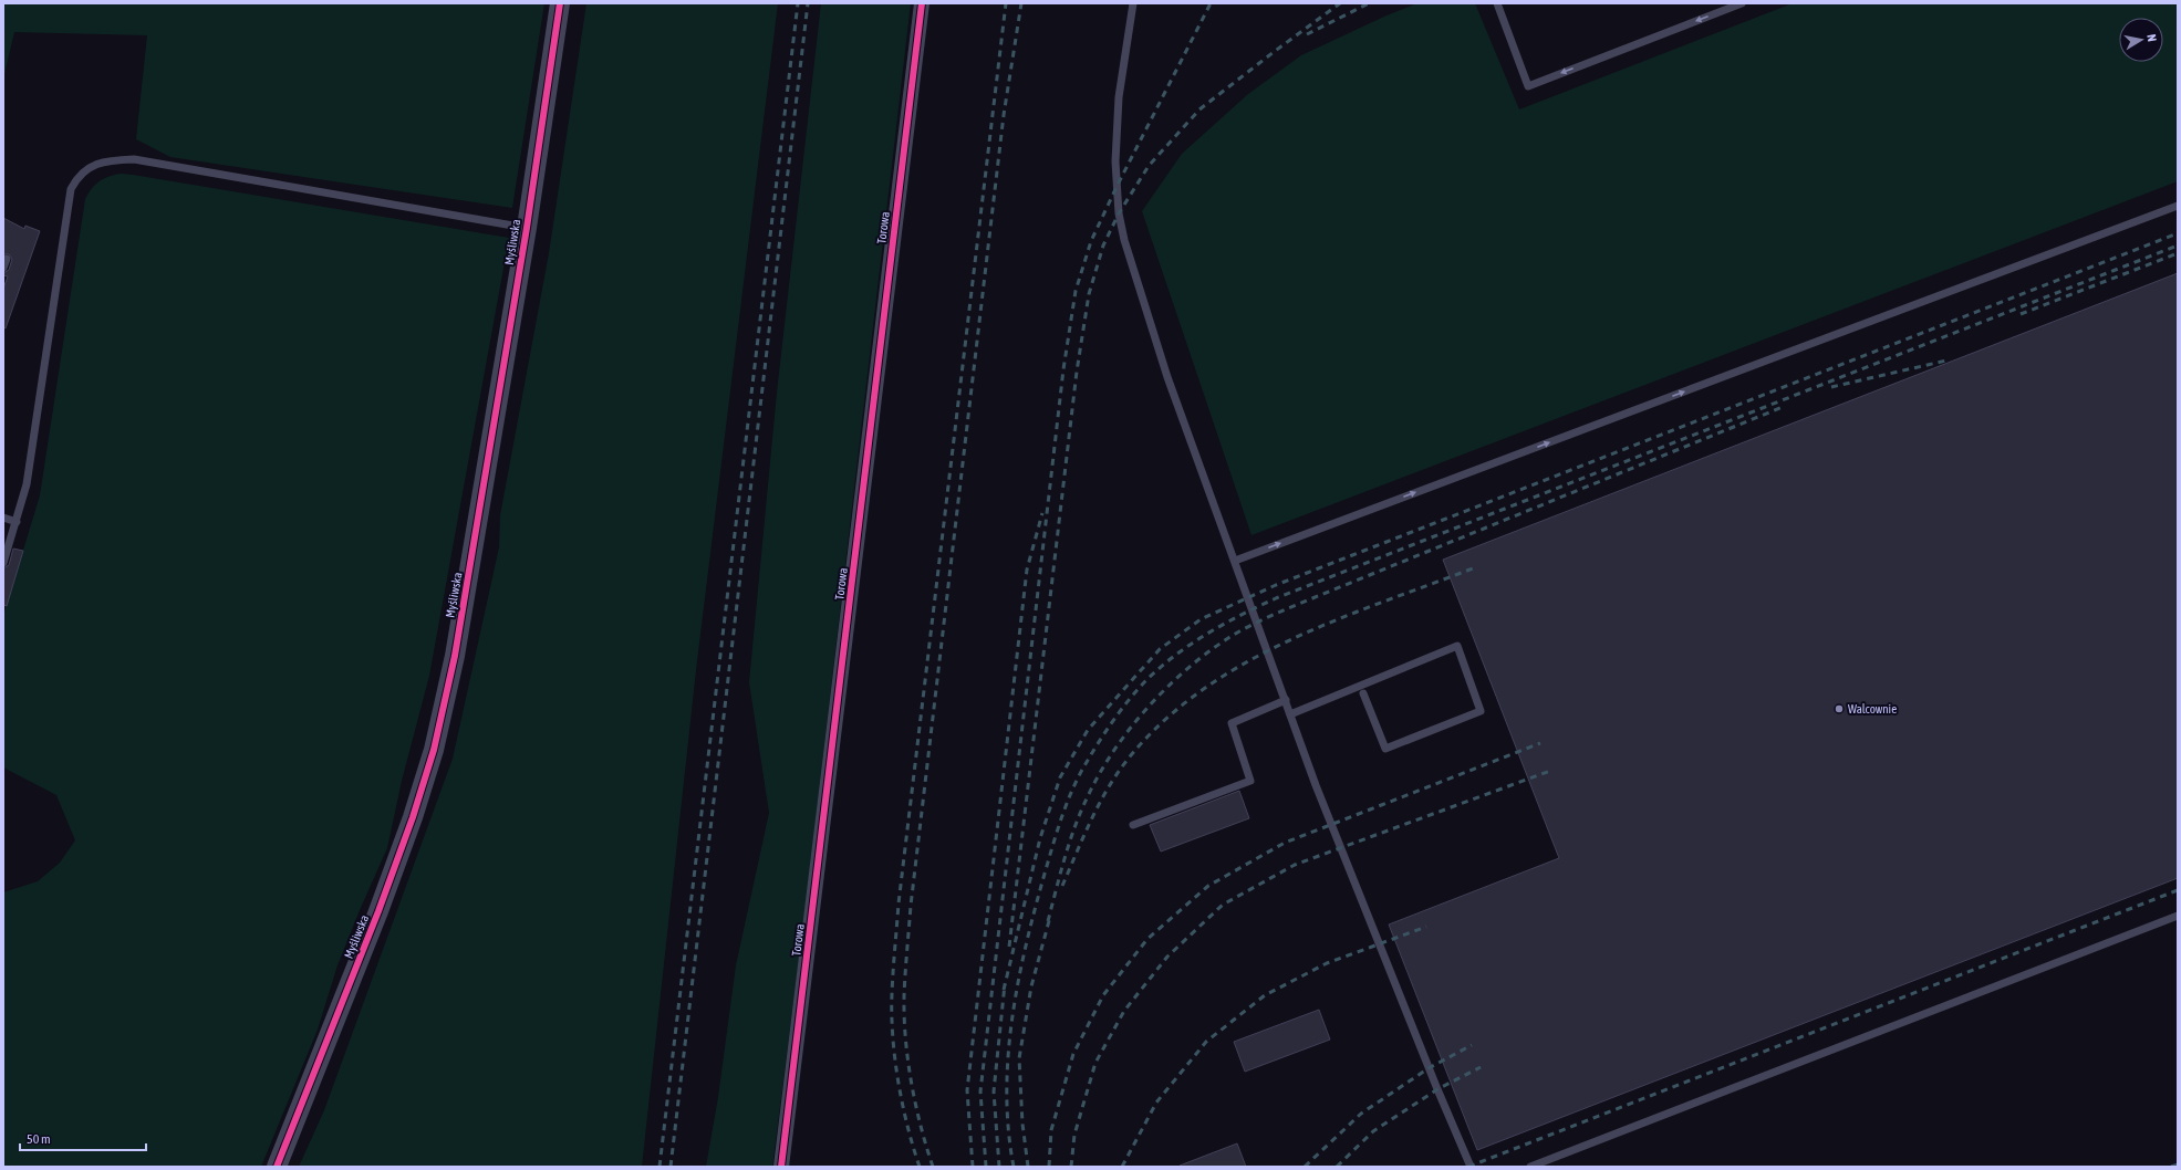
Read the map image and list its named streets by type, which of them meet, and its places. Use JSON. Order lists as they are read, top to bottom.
{
  "streets": {
    "street": ["Torowa", "Myśliwska"]
  },
  "places": ["Walcownie"],
  "scale_bar": "50 m",
  "north": "right"
}
